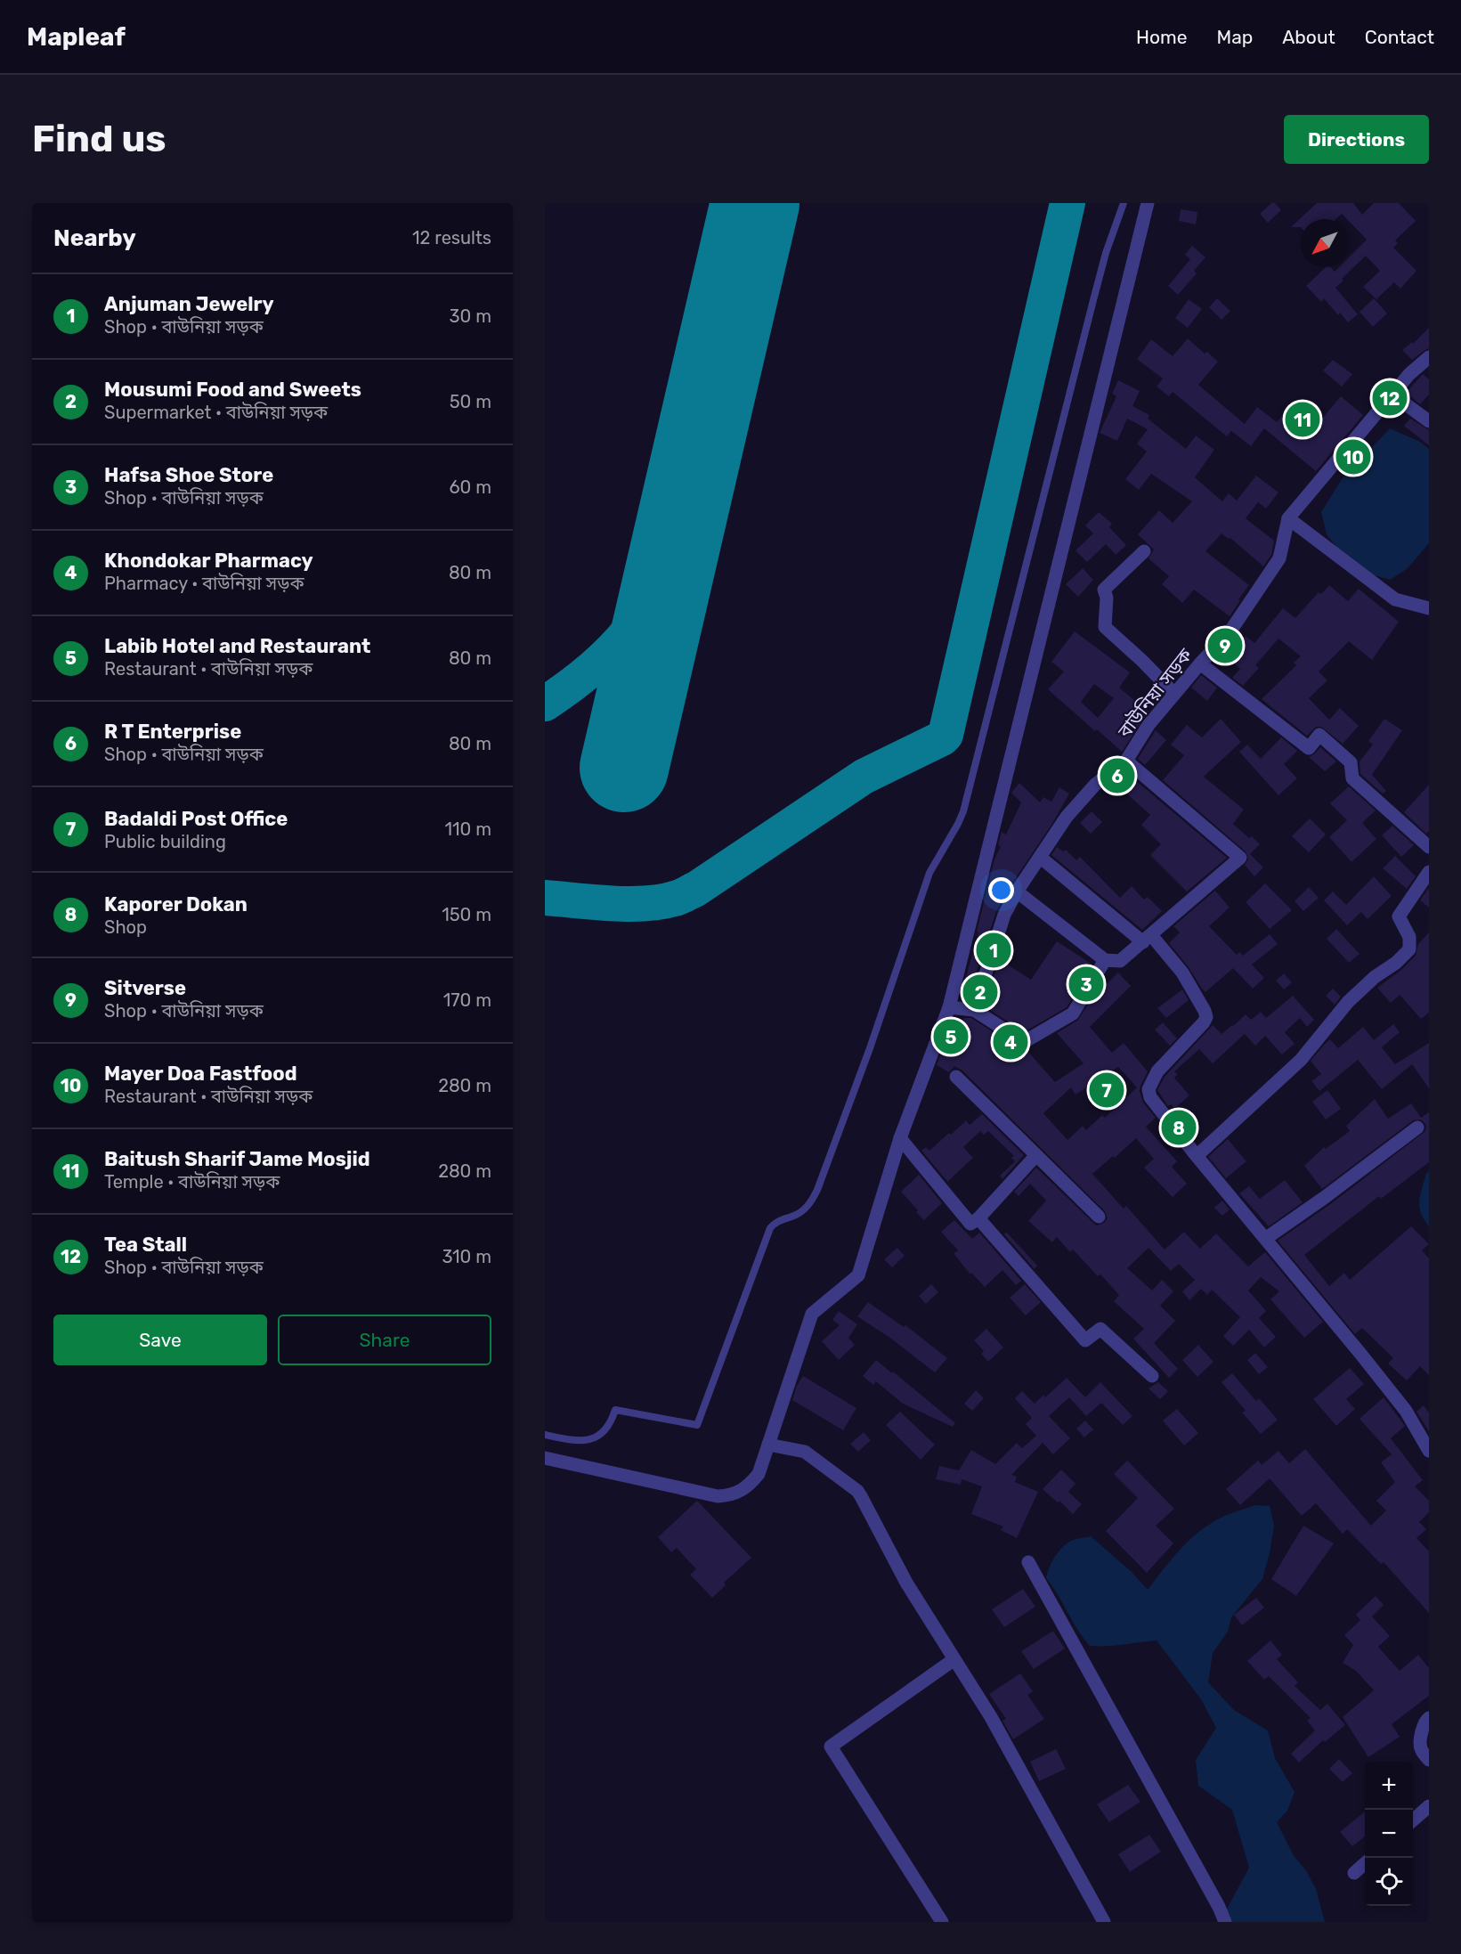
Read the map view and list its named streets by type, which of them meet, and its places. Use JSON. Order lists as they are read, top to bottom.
{
  "streets": {
    "street": ["বাউনিয়া সড়ক"]
  },
  "north": "bottom left",
  "page": {
    "header": "Mapleaf",
    "nav": [
      "Home",
      "Map",
      "About",
      "Contact"
    ],
    "buttons": [
      "Directions",
      ["Save", "Share"]
    ],
    "title": "Find us",
    "heading": ["Nearby", "12 results"],
    "list": [
      {
        "mark": "1",
        "name": "Anjuman Jewelry",
        "note": "Shop · বাউনিয়া সড়ক",
        "value": "30 m"
      },
      {
        "mark": "2",
        "name": "Mousumi Food and Sweets",
        "note": "Supermarket · বাউনিয়া সড়ক",
        "value": "50 m"
      },
      {
        "mark": "3",
        "name": "Hafsa Shoe Store",
        "note": "Shop · বাউনিয়া সড়ক",
        "value": "60 m"
      },
      {
        "mark": "4",
        "name": "Khondokar Pharmacy",
        "note": "Pharmacy · বাউনিয়া সড়ক",
        "value": "80 m"
      },
      {
        "mark": "5",
        "name": "Labib Hotel and Restaurant",
        "note": "Restaurant · বাউনিয়া সড়ক",
        "value": "80 m"
      },
      {
        "mark": "6",
        "name": "R T Enterprise",
        "note": "Shop · বাউনিয়া সড়ক",
        "value": "80 m"
      },
      {
        "mark": "7",
        "name": "Badaldi Post Office",
        "note": "Public building",
        "value": "110 m"
      },
      {
        "mark": "8",
        "name": "Kaporer Dokan",
        "note": "Shop",
        "value": "150 m"
      },
      {
        "mark": "9",
        "name": "Sitverse",
        "note": "Shop · বাউনিয়া সড়ক",
        "value": "170 m"
      },
      {
        "mark": "10",
        "name": "Mayer Doa Fastfood",
        "note": "Restaurant · বাউনিয়া সড়ক",
        "value": "280 m"
      },
      {
        "mark": "11",
        "name": "Baitush Sharif Jame Mosjid",
        "note": "Temple · বাউনিয়া সড়ক",
        "value": "280 m"
      },
      {
        "mark": "12",
        "name": "Tea Stall",
        "note": "Shop · বাউনিয়া সড়ক",
        "value": "310 m"
      }
    ],
    "pins": [
      "12",
      "11",
      "10",
      "9",
      "6",
      "1",
      "3",
      "2",
      "5",
      "4",
      "7",
      "8"
    ],
    "map_buttons": ["+", "−"]
  }
}
